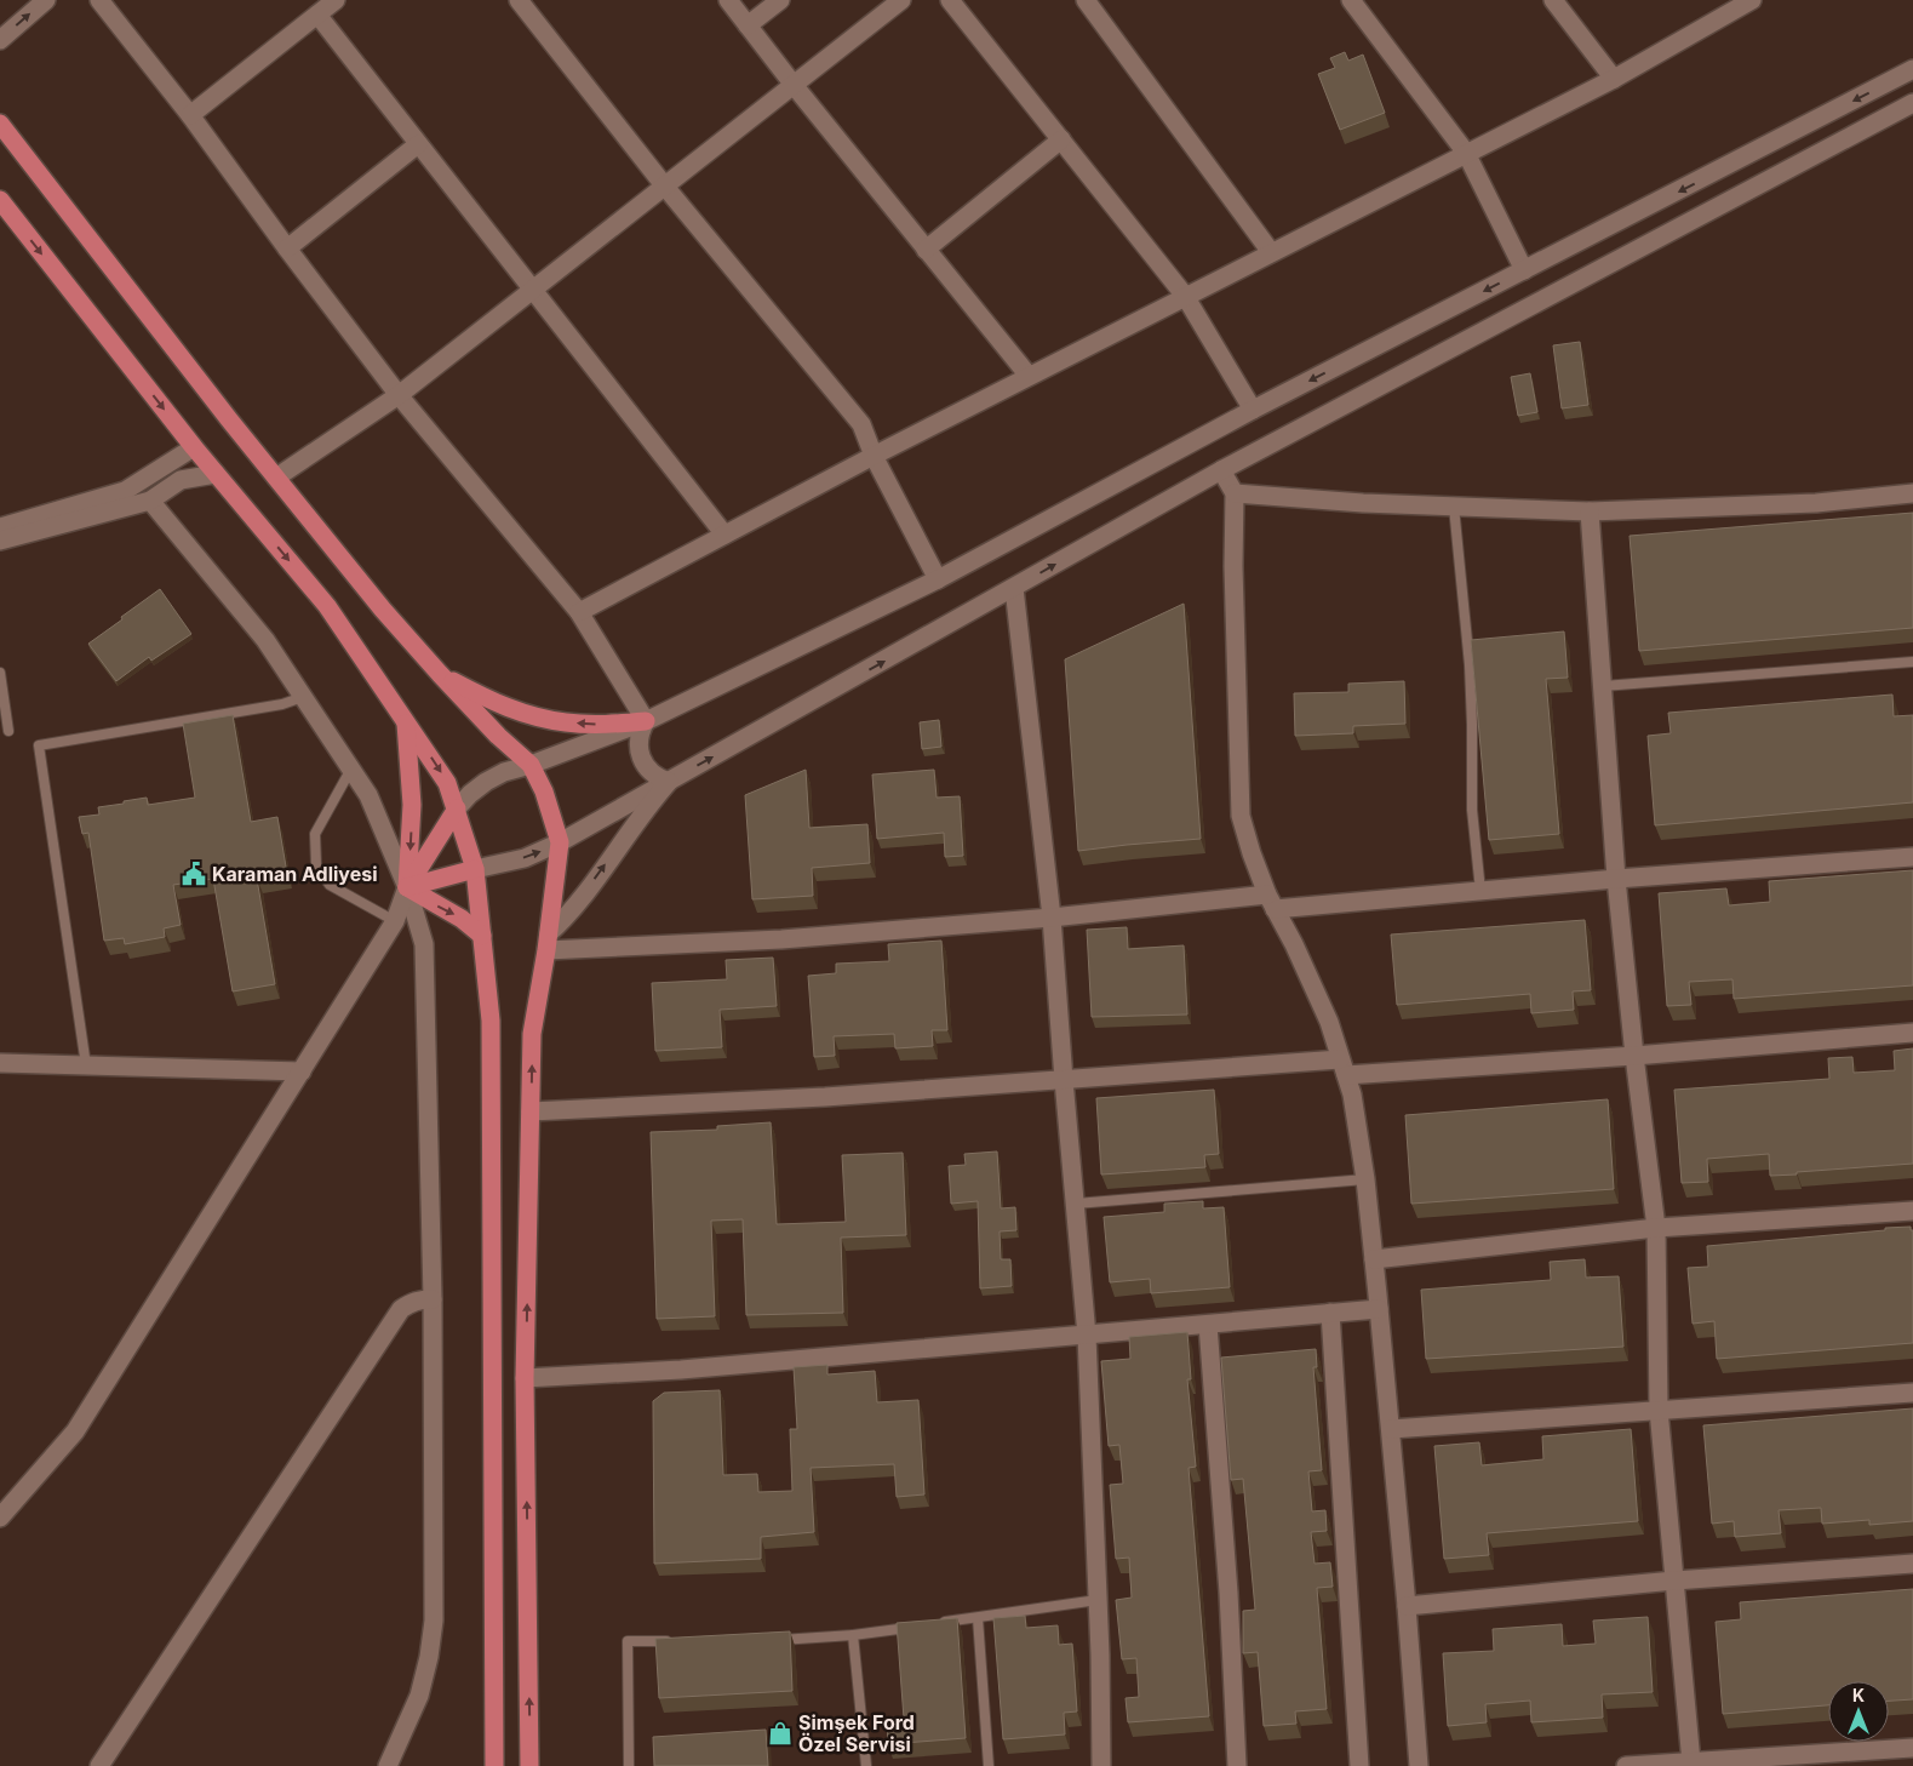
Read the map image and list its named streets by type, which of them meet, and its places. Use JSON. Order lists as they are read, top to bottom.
{
  "places": {
    "public building": ["Karaman Adliyesi"],
    "shop": ["Şimşek Ford Özel Servisi"]
  },
  "north": "top"
}
